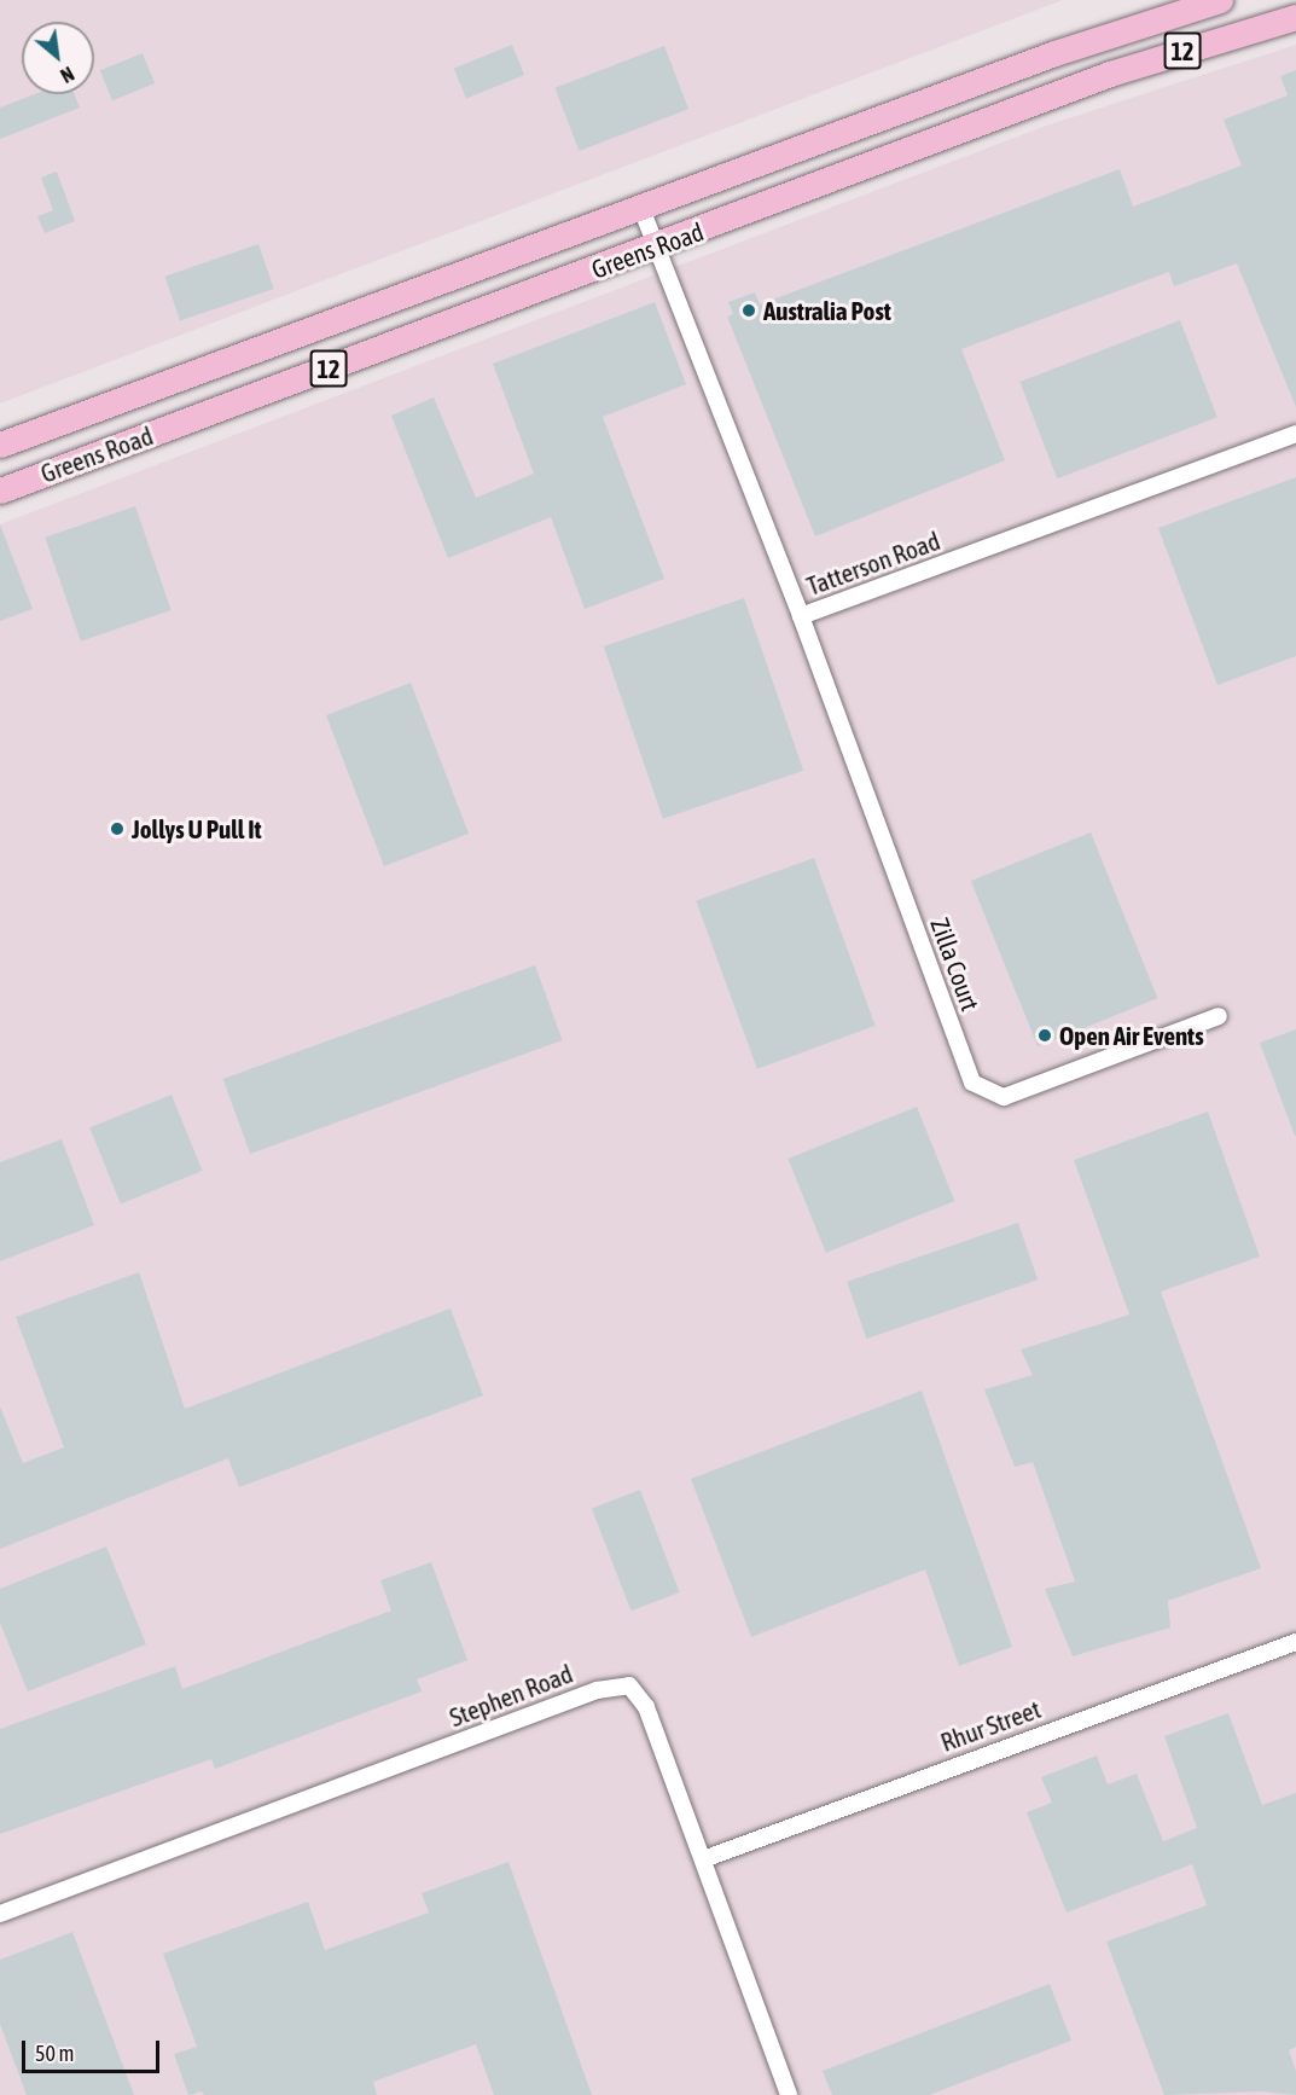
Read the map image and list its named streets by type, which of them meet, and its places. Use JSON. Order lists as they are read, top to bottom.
{
  "streets": {
    "main road": ["12", "Greens Road"],
    "street": [
      "Tatterson Road",
      "Zilla Court",
      "Stephen Road",
      "Rhur Street"
    ]
  },
  "crossings": [
    ["Greens Road", "Tatterson Road"],
    ["Tatterson Road", "Zilla Court"],
    ["Stephen Road", "Rhur Street"]
  ],
  "places": ["Australia Post", "Jollys U Pull It", "Open Air Events"],
  "scale_bar": "50 m",
  "north": "bottom right"
}
